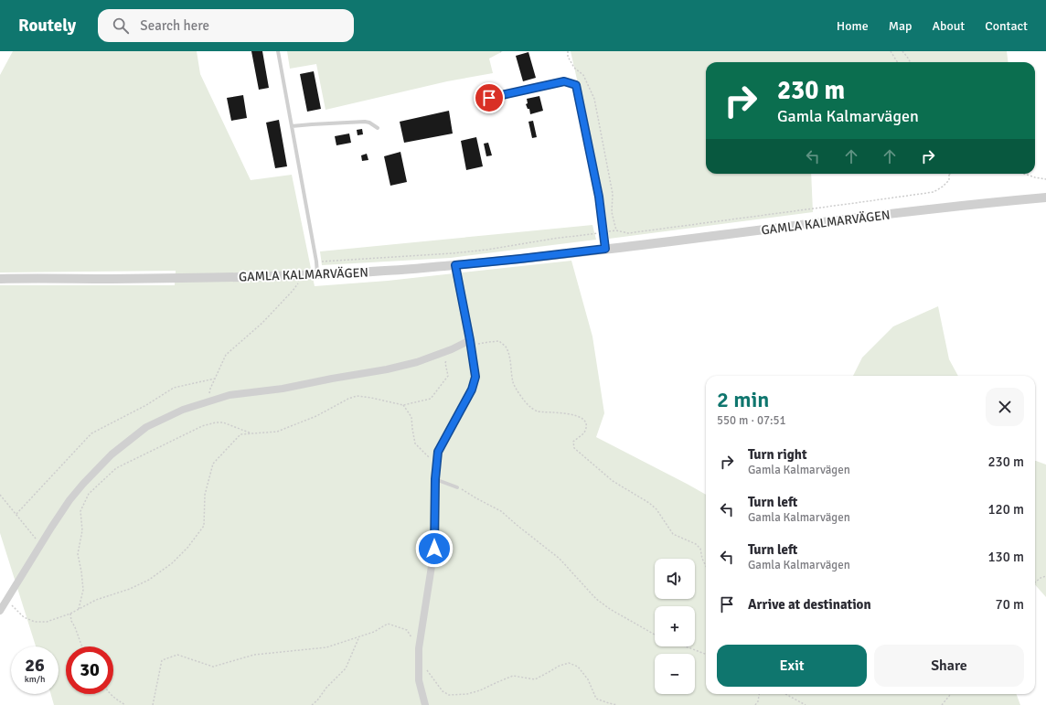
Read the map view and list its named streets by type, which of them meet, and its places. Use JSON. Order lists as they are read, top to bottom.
{
  "streets": {
    "street": ["GAMLA KALMARVÄGEN"]
  },
  "page": {
    "header": "Routely",
    "search": "Search here",
    "nav": [
      "Home",
      "Map",
      "About",
      "Contact"
    ],
    "turn": ["230 m", "Gamla Kalmarvägen"],
    "heading": ["2 min", "550 m · 07:51"],
    "list": [
      {
        "name": "Turn right",
        "note": "Gamla Kalmarvägen",
        "value": "230 m"
      },
      {
        "name": "Turn left",
        "note": "Gamla Kalmarvägen",
        "value": "120 m"
      },
      {
        "name": "Turn left",
        "note": "Gamla Kalmarvägen",
        "value": "130 m"
      },
      {
        "name": "Arrive at destination",
        "value": "70 m"
      }
    ],
    "map_buttons": ["+", "−"],
    "buttons": ["Exit", "Share"],
    "speed": "26 km/h",
    "limit": "30"
  }
}
